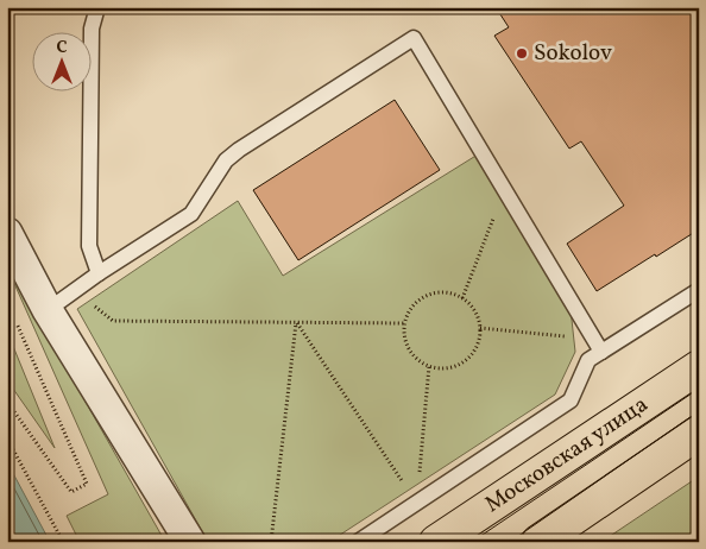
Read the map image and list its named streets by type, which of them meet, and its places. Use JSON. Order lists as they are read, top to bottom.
{
  "streets": {
    "main road": ["Московская улица"]
  },
  "places": ["Sokolov"],
  "north": "top"
}
